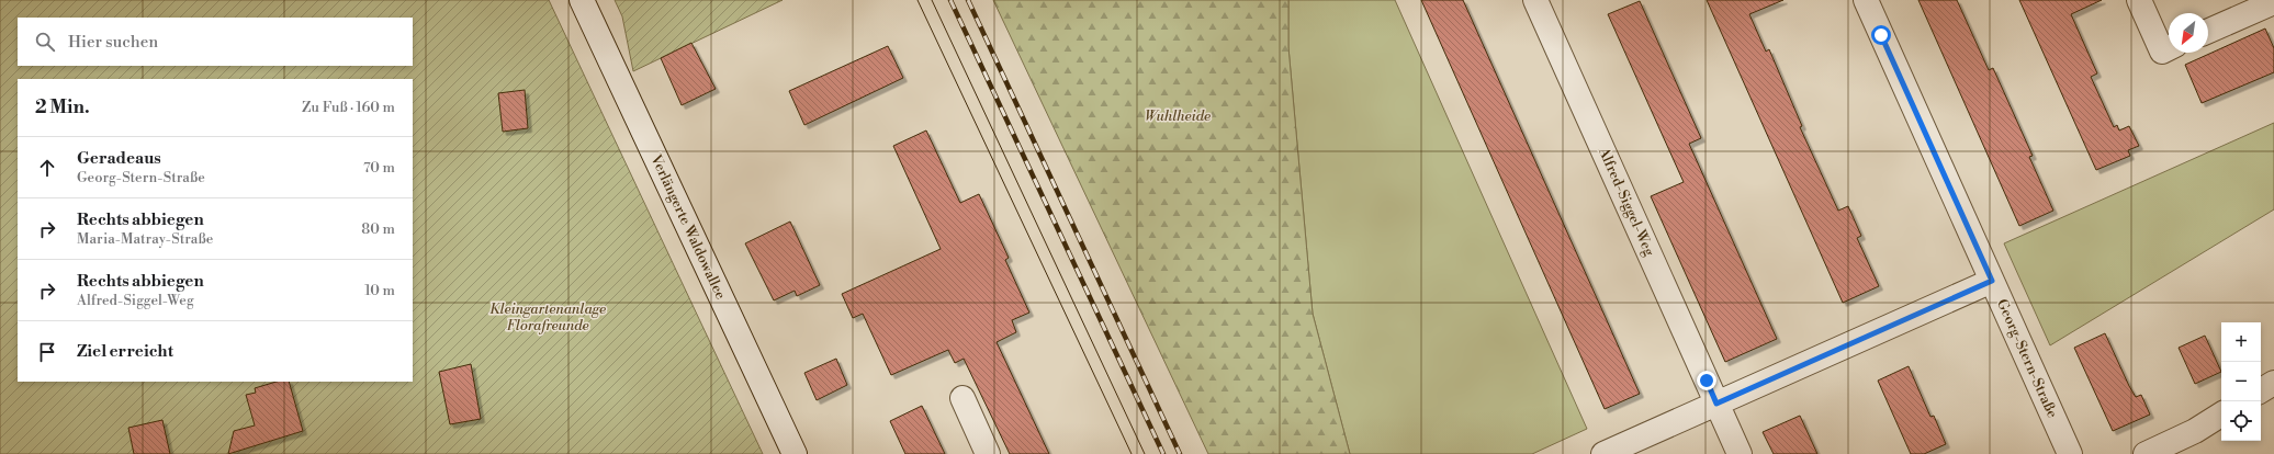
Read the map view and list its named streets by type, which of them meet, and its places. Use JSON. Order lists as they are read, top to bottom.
{
  "streets": {
    "street": ["Alfred-Siggel-Weg", "Verlängerte Waldowallee", "Georg-Stern-Straße"]
  },
  "parks": ["Wuhlheide", "Kleingartenanlage Florafreunde"],
  "north": "bottom left",
  "page": {
    "search": "Hier suchen",
    "heading": ["2 Min.", "Zu Fuß · 160 m"],
    "list": [
      ["Geradeaus", "Georg-Stern-Straße", "70 m"],
      ["Rechts abbiegen", "Maria-Matray-Straße", "80 m"],
      ["Rechts abbiegen", "Alfred-Siggel-Weg", "10 m"],
      "Ziel erreicht"
    ],
    "map_buttons": ["+", "−"]
  }
}
